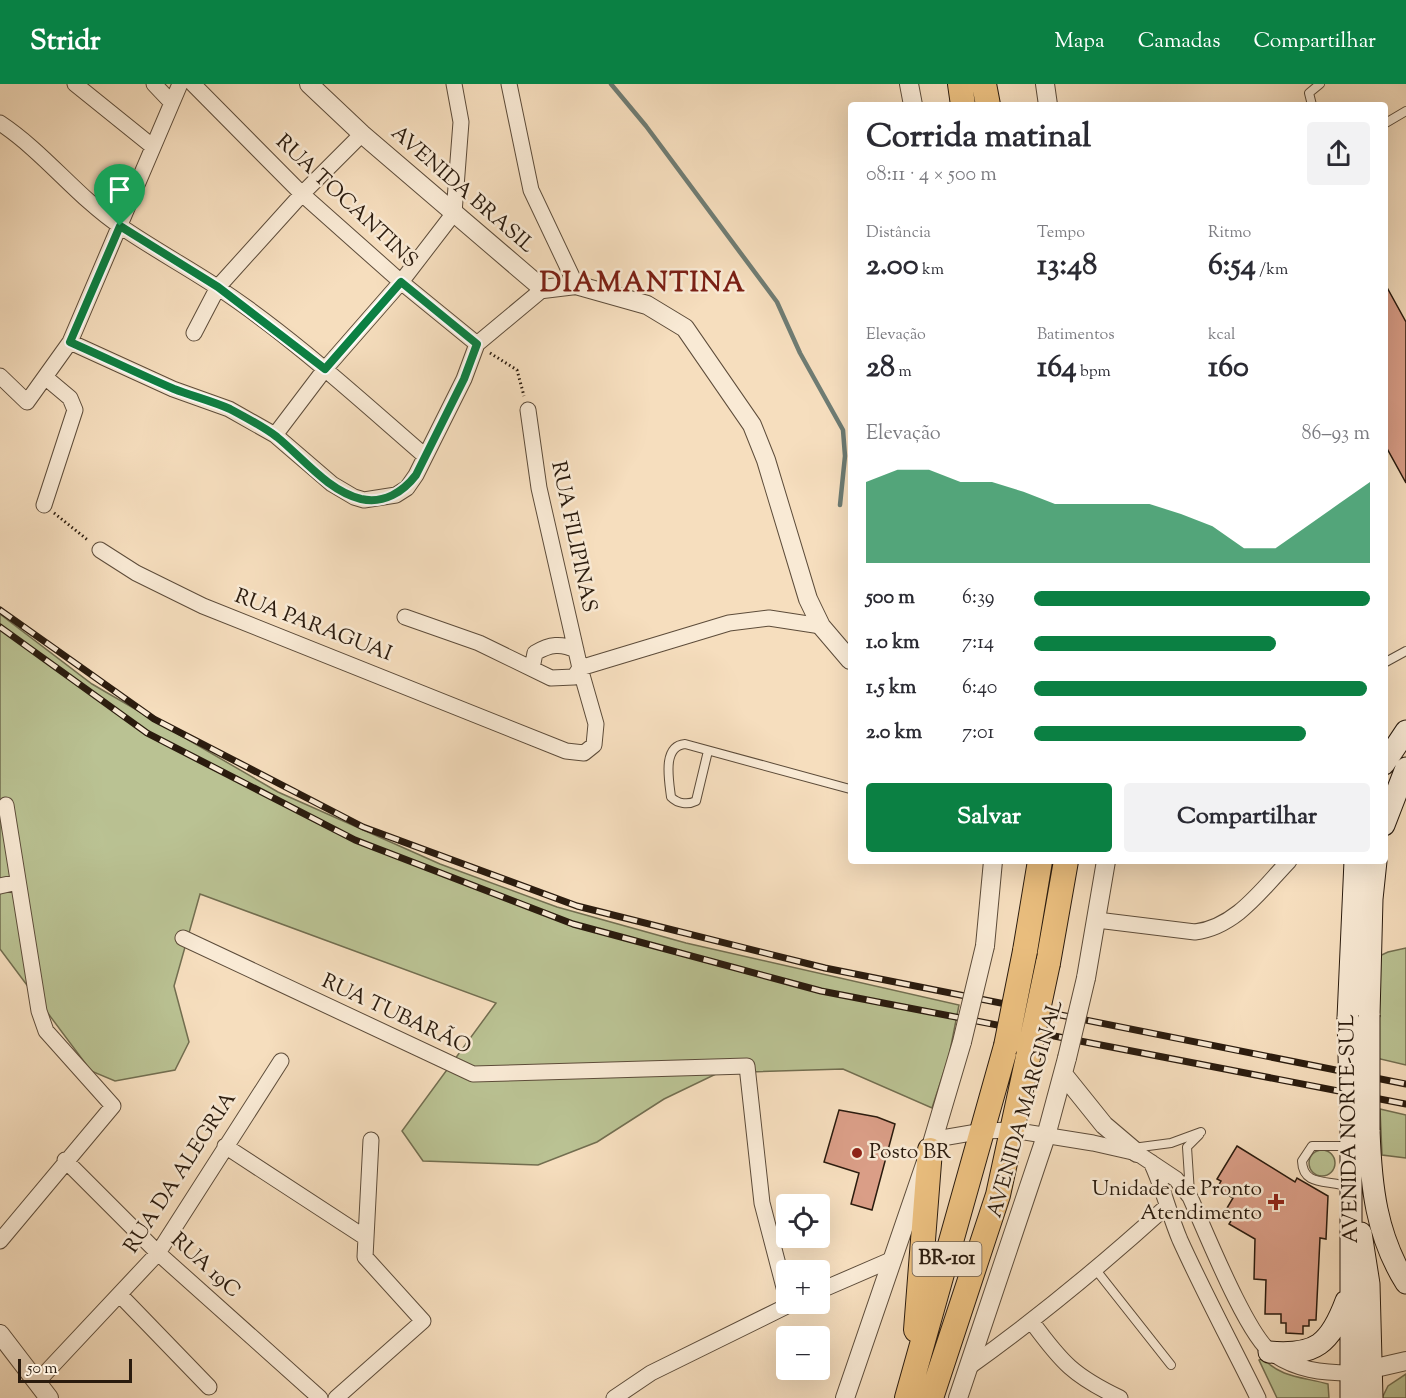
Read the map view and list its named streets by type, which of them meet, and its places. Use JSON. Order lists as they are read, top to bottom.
{
  "streets": {
    "main road": ["AVENIDA NORTE-SUL", "BR-101"],
    "street": [
      "AVENIDA BRASIL",
      "RUA TOCANTINS",
      "RUA FILIPINAS",
      "RUA PARAGUAI",
      "RUA TUBARÃO",
      "AVENIDA MARGINAL",
      "RUA DA ALEGRIA",
      "RUA 19C"
    ]
  },
  "crossings": [
    ["RUA FILIPINAS", "RUA PARAGUAI"],
    ["RUA DA ALEGRIA", "RUA 19C"]
  ],
  "districts": ["DIAMANTINA"],
  "places": {
    "other": ["Posto BR"],
    "health": ["Unidade de Pronto Atendimento"]
  },
  "scale_bar": "50 m",
  "page": {
    "header": "Stridr",
    "nav": ["Mapa", "Camadas", "Compartilhar"],
    "heading": ["Corrida matinal", "08:11 · 4 × 500 m"],
    "stats": [
      ["Distância", "2.00 km"],
      ["Tempo", "13:48"],
      ["Ritmo", "6:54 /km"],
      ["Elevação", "28 m"],
      ["Batimentos", "164 bpm"],
      ["kcal", "160"]
    ],
    "chart": ["Elevação", "86–93 m"],
    "list": [
      {
        "name": "500 m",
        "note": "6:39"
      },
      {
        "name": "1.0 km",
        "note": "7:14"
      },
      {
        "name": "1.5 km",
        "note": "6:40"
      },
      {
        "name": "2.0 km",
        "note": "7:01"
      }
    ],
    "buttons": ["Salvar", "Compartilhar"],
    "map_buttons": ["+", "−"],
    "scale": "50 m"
  }
}
